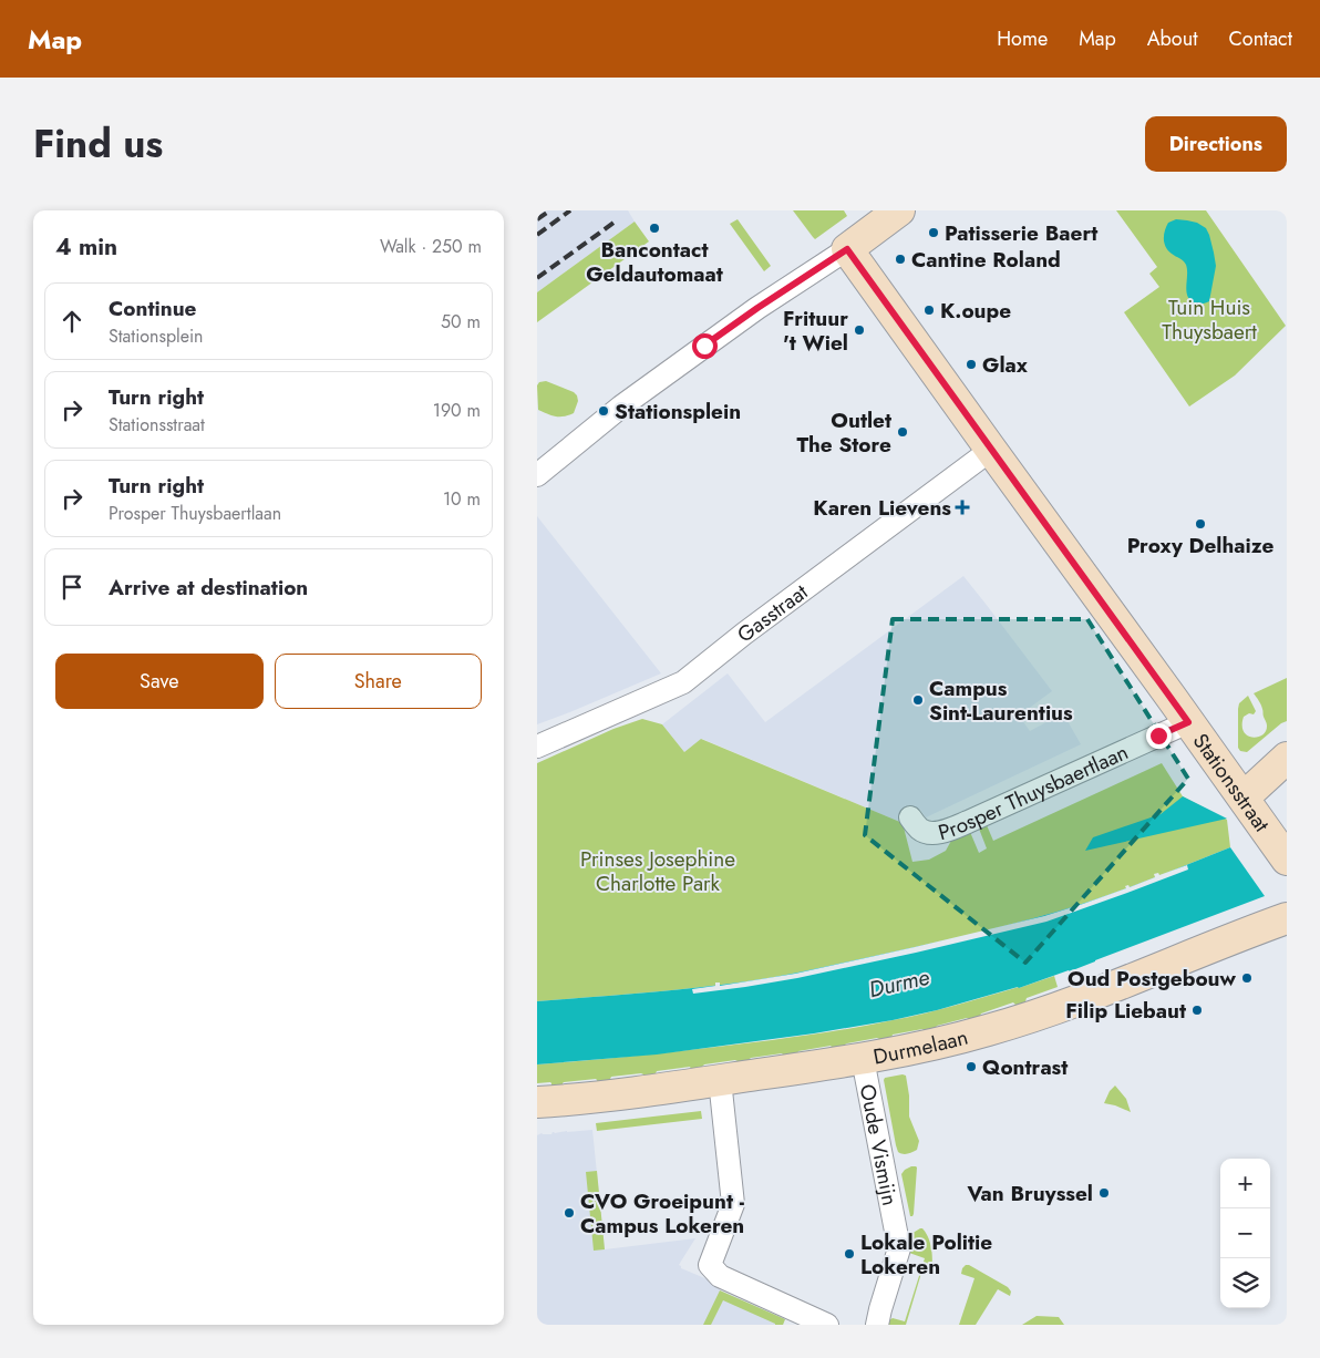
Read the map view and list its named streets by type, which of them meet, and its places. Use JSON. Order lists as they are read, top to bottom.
{
  "streets": {
    "street": [
      "Gasstraat",
      "Stationsstraat",
      "Prosper Thuysbaertlaan",
      "Durmelaan",
      "Oude Vismijn"
    ]
  },
  "crossings": [
    ["Gasstraat", "Stationsstraat"],
    ["Stationsstraat", "Prosper Thuysbaertlaan"],
    ["Durmelaan", "Oude Vismijn"]
  ],
  "water": ["Durme"],
  "parks": ["Tuin Huis Thuysbaert", "Prinses Josephine Charlotte Park"],
  "places": {
    "other": [
      "Bancontact Geldautomaat",
      "Patisserie Baert",
      "Cantine Roland",
      "K.oupe",
      "Frituur 't Wiel",
      "Glax",
      "Stationsplein",
      "Outlet The Store",
      "Proxy Delhaize",
      "Campus Sint-Laurentius",
      "Oud Postgebouw",
      "Filip Liebaut",
      "Qontrast",
      "Van Bruyssel",
      "CVO Groeipunt - Campus Lokeren",
      "Lokale Politie Lokeren"
    ],
    "health": ["Karen Lievens"]
  },
  "page": {
    "header": "Map",
    "nav": [
      "Home",
      "Map",
      "About",
      "Contact"
    ],
    "title": "Find us",
    "buttons": [
      "Directions",
      ["Save", "Share"]
    ],
    "heading": ["4 min", "Walk · 250 m"],
    "list": [
      ["Continue", "Stationsplein", "50 m"],
      ["Turn right", "Stationsstraat", "190 m"],
      ["Turn right", "Prosper Thuysbaertlaan", "10 m"],
      "Arrive at destination"
    ],
    "map_buttons": ["+", "−"]
  }
}
